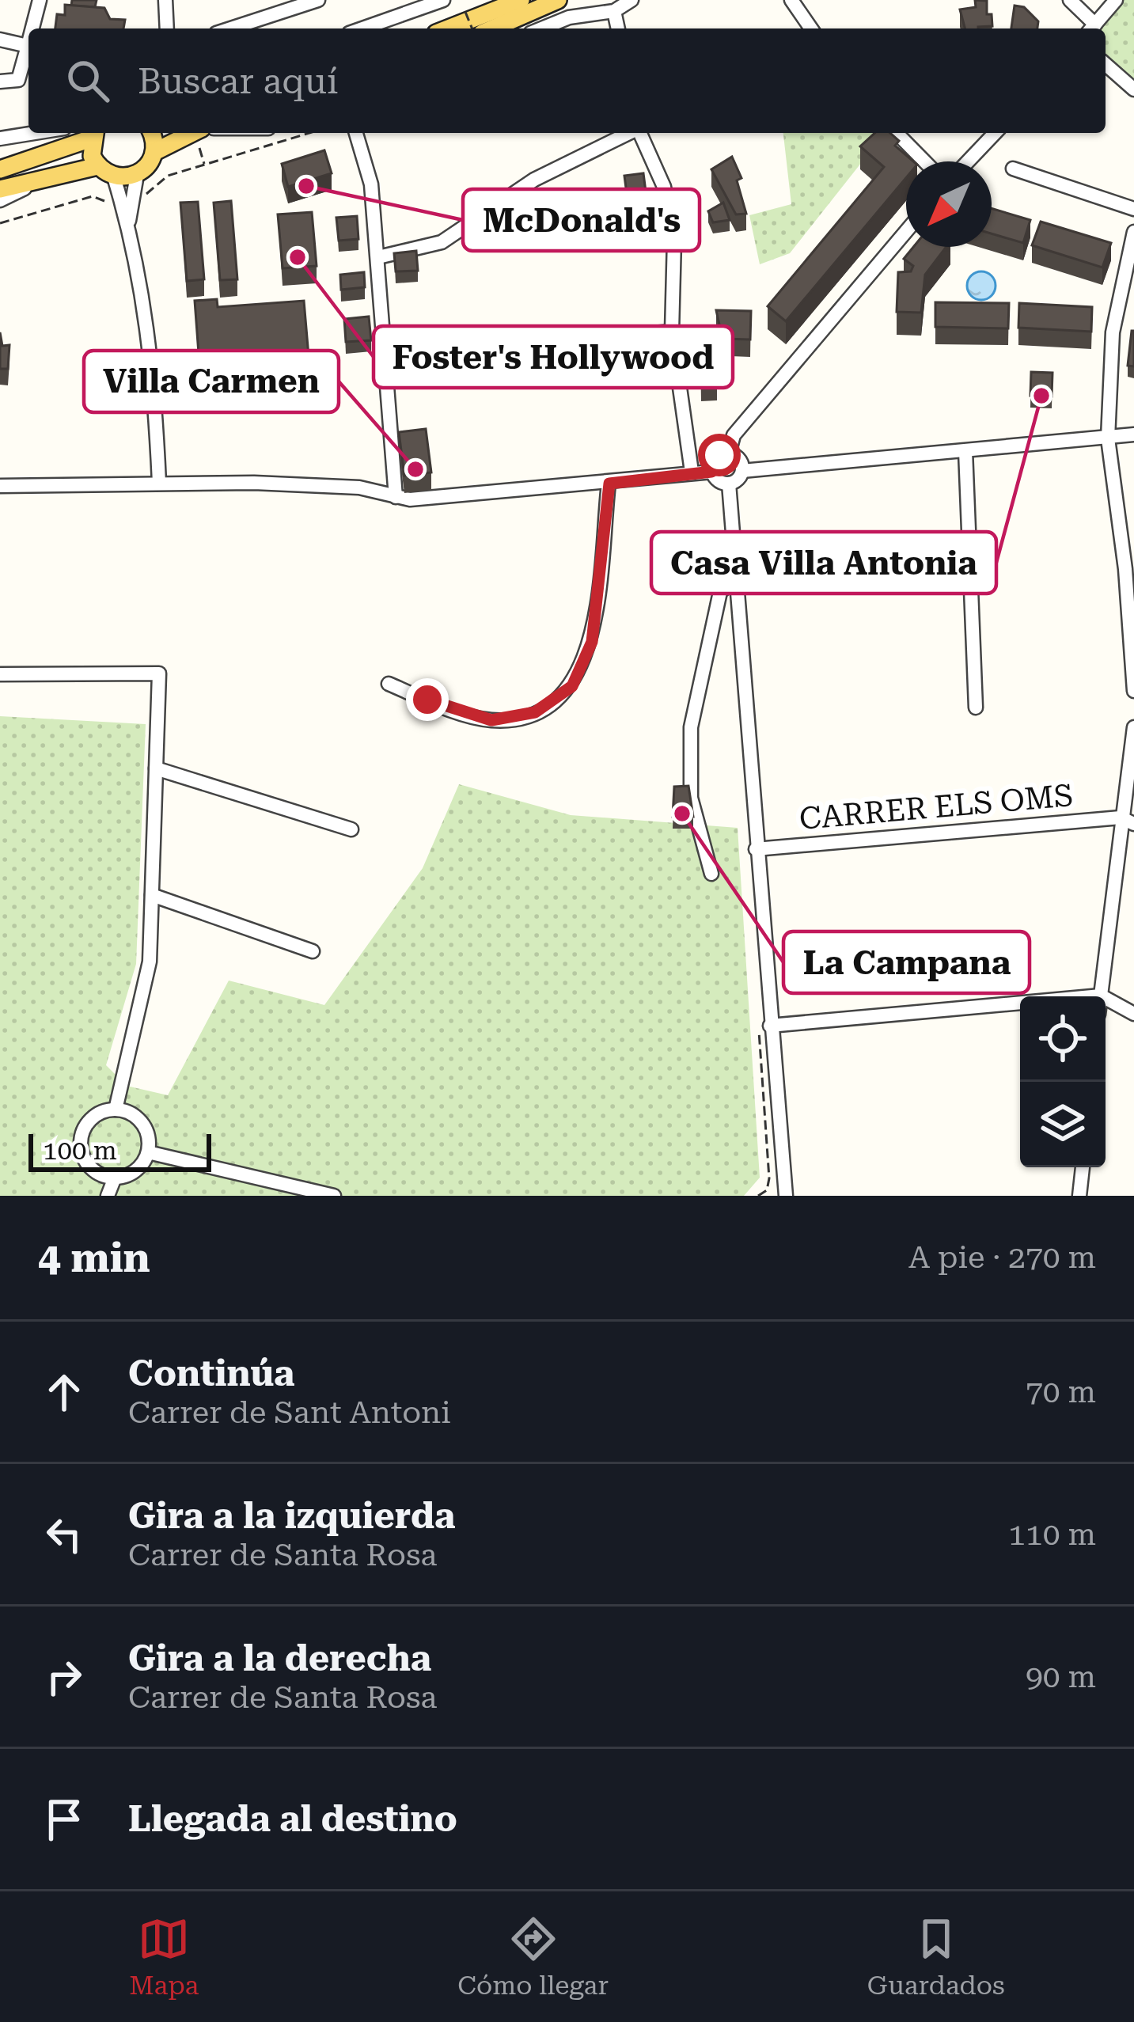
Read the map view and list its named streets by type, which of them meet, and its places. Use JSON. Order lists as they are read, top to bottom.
{
  "streets": {
    "street": ["CARRER ELS OMS"]
  },
  "places": [
    "McDonald's",
    "Foster's Hollywood",
    "Casa Villa Antonia",
    "Villa Carmen",
    "La Campana"
  ],
  "scale_bar": "100 m",
  "north": "bottom left",
  "page": {
    "search": "Buscar aquí",
    "scale": "100 m",
    "heading": ["4 min", "A pie · 270 m"],
    "list": [
      ["Continúa", "Carrer de Sant Antoni", "70 m"],
      ["Gira a la izquierda", "Carrer de Santa Rosa", "110 m"],
      ["Gira a la derecha", "Carrer de Santa Rosa", "90 m"],
      "Llegada al destino"
    ],
    "nav": ["Mapa", "Cómo llegar", "Guardados"]
  }
}
